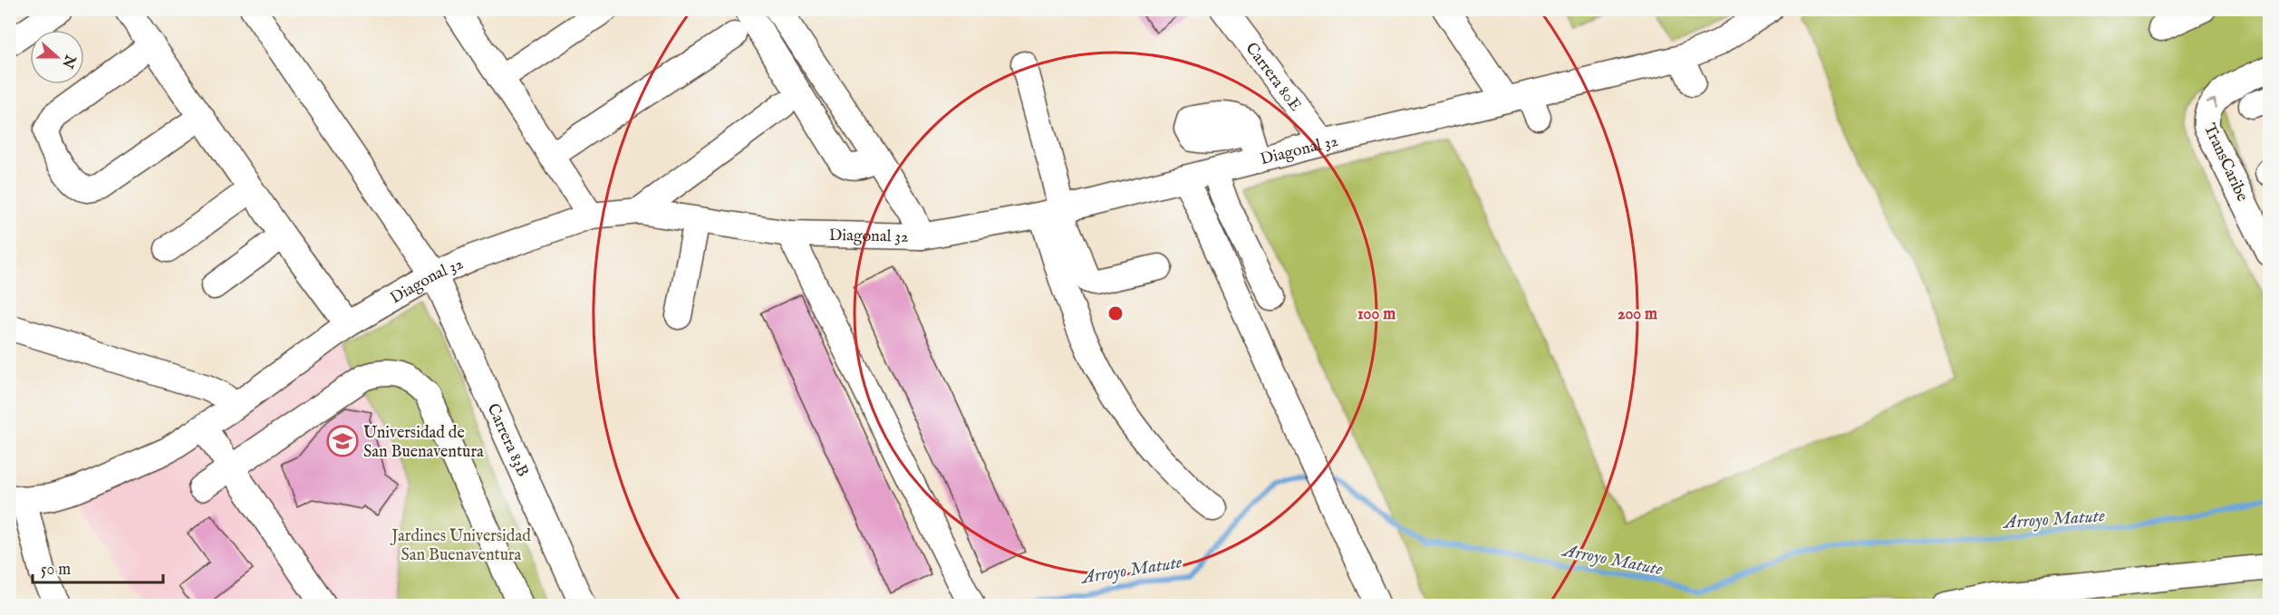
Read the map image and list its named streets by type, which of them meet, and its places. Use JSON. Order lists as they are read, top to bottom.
{
  "streets": {
    "street": [
      "Carrera 80E",
      "Diagonal 32",
      "TransCaribe",
      "Carrera 83B"
    ]
  },
  "crossings": [
    ["Carrera 80E", "Diagonal 32"],
    ["Diagonal 32", "Carrera 83B"]
  ],
  "water": ["Arroyo Matute"],
  "parks": ["Jardines Universidad San Buenaventura"],
  "places": {
    "school or university": ["Universidad de San Buenaventura"]
  },
  "scale_bar": "50 m",
  "north": "right",
  "rings": ["100 m", "200 m"]
}
